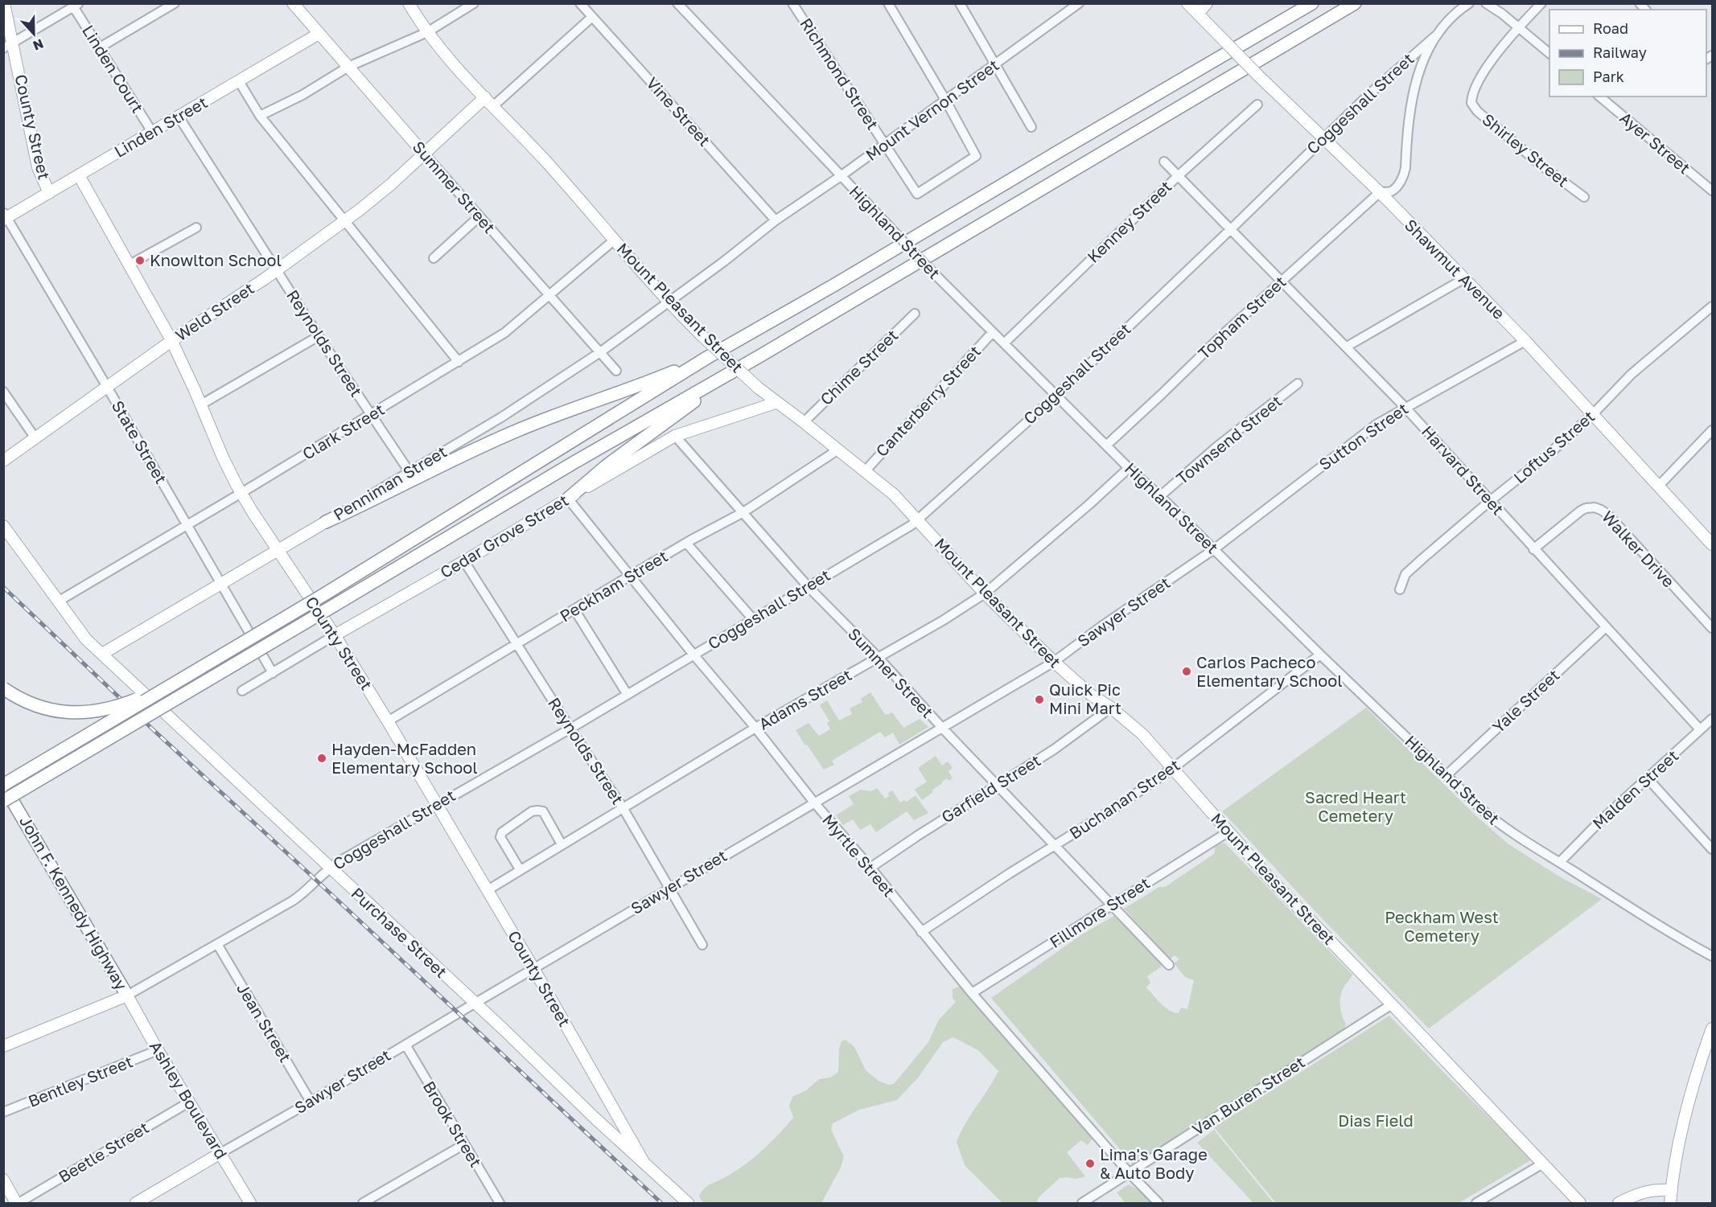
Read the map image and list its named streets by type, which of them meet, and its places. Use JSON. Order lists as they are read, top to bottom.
{
  "streets": {
    "highway": ["John F. Kennedy Highway"],
    "main road": [
      "Coggeshall Street",
      "County Street",
      "Linden Street",
      "Summer Street",
      "Shawmut Avenue",
      "Mount Pleasant Street",
      "Weld Street",
      "Penniman Street",
      "Cedar Grove Street",
      "Sawyer Street",
      "Purchase Street",
      "Ashley Boulevard"
    ],
    "street": [
      "Linden Court",
      "Richmond Street",
      "Mount Vernon Street",
      "Vine Street",
      "Ayer Street",
      "Shirley Street",
      "Kenney Street",
      "Highland Street",
      "Topham Street",
      "Reynolds Street",
      "Chime Street",
      "Canterberry Street",
      "Clark Street",
      "Sutton Street",
      "Townsend Street",
      "State Street",
      "Loftus Street",
      "Harvard Street",
      "Walker Drive",
      "Peckham Street",
      "Adams Street",
      "Yale Street",
      "Garfield Street",
      "Malden Street",
      "Buchanan Street",
      "Myrtle Street",
      "Fillmore Street",
      "Jean Street",
      "Bentley Street",
      "Van Buren Street",
      "Brook Street",
      "Beetle Street"
    ]
  },
  "crossings": [
    ["Linden Court", "Linden Street"],
    ["Richmond Street", "Mount Vernon Street"],
    ["Coggeshall Street", "County Street"],
    ["Coggeshall Street", "Summer Street"],
    ["Coggeshall Street", "Highland Street"],
    ["Coggeshall Street", "Shawmut Avenue"],
    ["Coggeshall Street", "Mount Pleasant Street"],
    ["Coggeshall Street", "Topham Street"],
    ["Coggeshall Street", "Reynolds Street"],
    ["Coggeshall Street", "Harvard Street"],
    ["Coggeshall Street", "Myrtle Street"],
    ["Coggeshall Street", "John F. Kennedy Highway"],
    ["Coggeshall Street", "Purchase Street"],
    ["Coggeshall Street", "Jean Street"],
    ["Coggeshall Street", "Ashley Boulevard"],
    ["Mount Vernon Street", "Vine Street"],
    ["Mount Vernon Street", "Highland Street"],
    ["Mount Vernon Street", "Mount Pleasant Street"],
    ["Mount Vernon Street", "Penniman Street"],
    ["County Street", "Linden Street"],
    ["County Street", "Weld Street"],
    ["County Street", "Clark Street"],
    ["County Street", "Penniman Street"],
    ["County Street", "Cedar Grove Street"],
    ["County Street", "Peckham Street"],
    ["County Street", "Sawyer Street"],
    ["County Street", "Adams Street"],
    ["County Street", "Purchase Street"],
    ["Linden Street", "Summer Street"],
    ["Linden Street", "Reynolds Street"],
    ["Linden Street", "State Street"],
    ["Summer Street", "Weld Street"],
    ["Summer Street", "Clark Street"],
    ["Summer Street", "Penniman Street"],
    ["Summer Street", "Cedar Grove Street"],
    ["Summer Street", "Peckham Street"],
    ["Summer Street", "Sawyer Street"],
    ["Summer Street", "Adams Street"],
    ["Summer Street", "Garfield Street"],
    ["Summer Street", "Buchanan Street"],
    ["Summer Street", "Fillmore Street"],
    ["Kenney Street", "Highland Street"],
    ["Kenney Street", "Harvard Street"],
    ["Highland Street", "Topham Street"],
    ["Highland Street", "Canterberry Street"],
    ["Highland Street", "Sutton Street"],
    ["Highland Street", "Townsend Street"],
    ["Highland Street", "Sawyer Street"],
    ["Highland Street", "Adams Street"],
    ["Highland Street", "Yale Street"],
    ["Highland Street", "Malden Street"],
    ["Highland Street", "Buchanan Street"],
    ["Shawmut Avenue", "Topham Street"],
    ["Shawmut Avenue", "Sutton Street"],
    ["Shawmut Avenue", "Loftus Street"],
    ["Mount Pleasant Street", "Weld Street"],
    ["Mount Pleasant Street", "Chime Street"],
    ["Mount Pleasant Street", "Canterberry Street"],
    ["Mount Pleasant Street", "Clark Street"],
    ["Mount Pleasant Street", "Penniman Street"],
    ["Mount Pleasant Street", "Cedar Grove Street"],
    ["Mount Pleasant Street", "Peckham Street"],
    ["Mount Pleasant Street", "Sawyer Street"],
    ["Mount Pleasant Street", "Adams Street"],
    ["Mount Pleasant Street", "Garfield Street"],
    ["Mount Pleasant Street", "Buchanan Street"],
    ["Mount Pleasant Street", "Fillmore Street"],
    ["Mount Pleasant Street", "Van Buren Street"],
    ["Weld Street", "Reynolds Street"],
    ["Weld Street", "State Street"],
    ["Topham Street", "Harvard Street"],
    ["Reynolds Street", "Clark Street"],
    ["Reynolds Street", "Penniman Street"],
    ["Reynolds Street", "Cedar Grove Street"],
    ["Reynolds Street", "Peckham Street"],
    ["Reynolds Street", "Sawyer Street"],
    ["Reynolds Street", "Adams Street"],
    ["Clark Street", "State Street"],
    ["Clark Street", "Purchase Street"],
    ["Sutton Street", "Harvard Street"],
    ["Sutton Street", "Sawyer Street"],
    ["State Street", "Penniman Street"],
    ["State Street", "Cedar Grove Street"],
    ["Loftus Street", "Harvard Street"],
    ["Harvard Street", "Walker Drive"],
    ["Harvard Street", "Yale Street"],
    ["Harvard Street", "Malden Street"],
    ["Penniman Street", "Purchase Street"],
    ["Cedar Grove Street", "Myrtle Street"],
    ["Peckham Street", "Myrtle Street"],
    ["Sawyer Street", "Myrtle Street"],
    ["Sawyer Street", "Purchase Street"],
    ["Sawyer Street", "Jean Street"],
    ["Sawyer Street", "Ashley Boulevard"],
    ["Sawyer Street", "Brook Street"],
    ["Adams Street", "Myrtle Street"],
    ["Garfield Street", "Myrtle Street"],
    ["Buchanan Street", "Myrtle Street"],
    ["Myrtle Street", "Fillmore Street"],
    ["Myrtle Street", "Van Buren Street"],
    ["John F. Kennedy Highway", "Ashley Boulevard"],
    ["Bentley Street", "Ashley Boulevard"],
    ["Ashley Boulevard", "Beetle Street"]
  ],
  "parks": ["Sacred Heart Cemetery", "Peckham West Cemetery", "Dias Field"],
  "places": [
    "Knowlton School",
    "Carlos Pacheco Elementary School",
    "Quick Pic Mini Mart",
    "Hayden-McFadden Elementary School",
    "Lima's Garage & Auto Body"
  ],
  "legend": ["Road", "Railway", "Park"],
  "north": "bottom"
}
